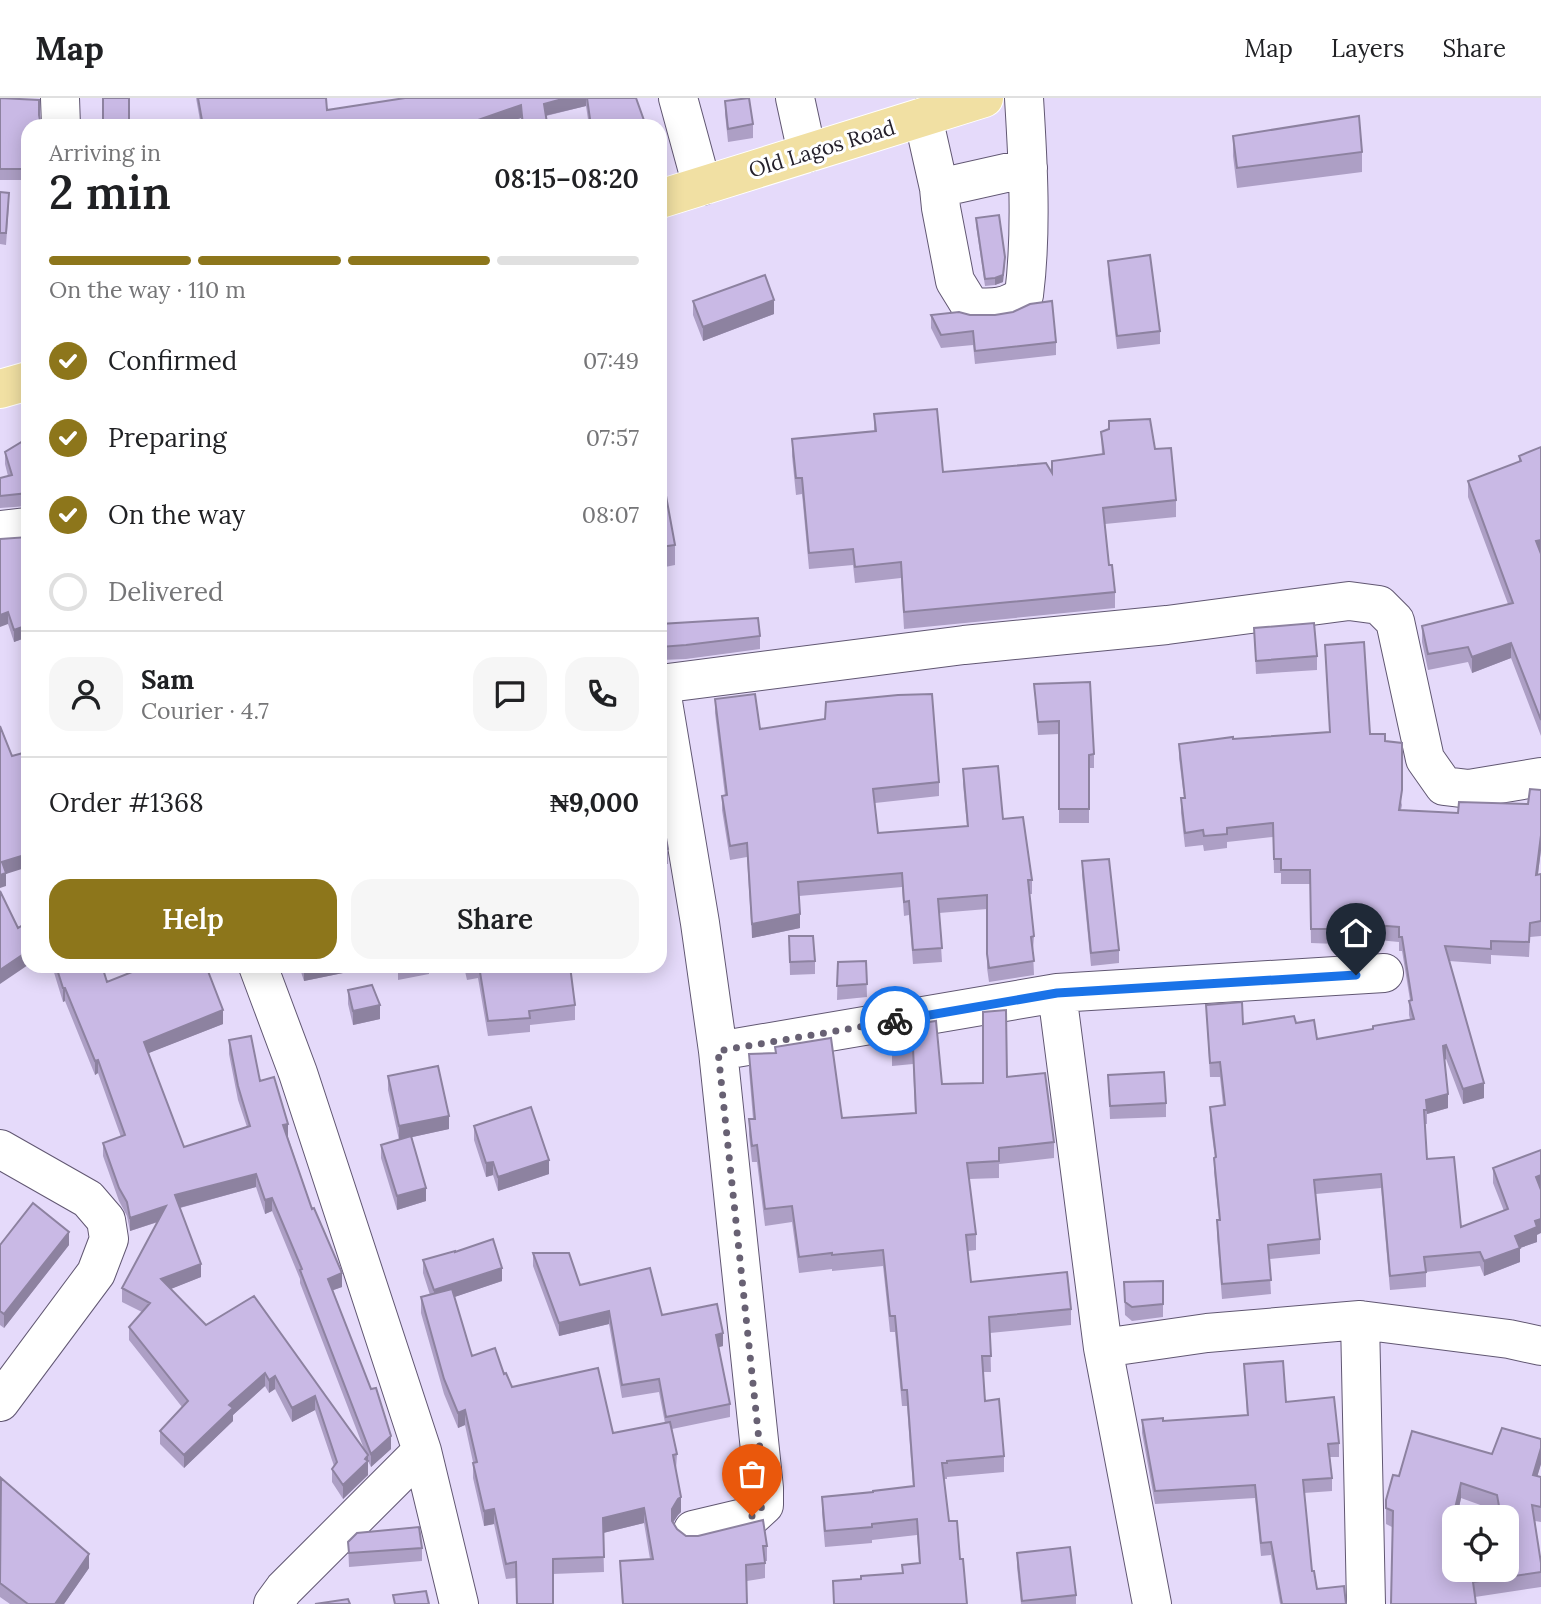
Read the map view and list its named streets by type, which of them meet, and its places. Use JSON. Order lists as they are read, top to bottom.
{
  "streets": {
    "main road": ["Old Lagos Road"]
  },
  "page": {
    "header": "Map",
    "nav": ["Map", "Layers", "Share"],
    "heading": ["2 min", "Arriving in", "08:15–08:20"],
    "panel": [
      "Sam",
      "Courier · 4.7",
      "Order #1368",
      "₦9,000"
    ],
    "bar": "On the way · 110 m",
    "list": [
      ["Confirmed", "07:49"],
      ["Preparing", "07:57"],
      ["On the way", "08:07"],
      "Delivered"
    ],
    "buttons": ["Help", "Share"]
  }
}
